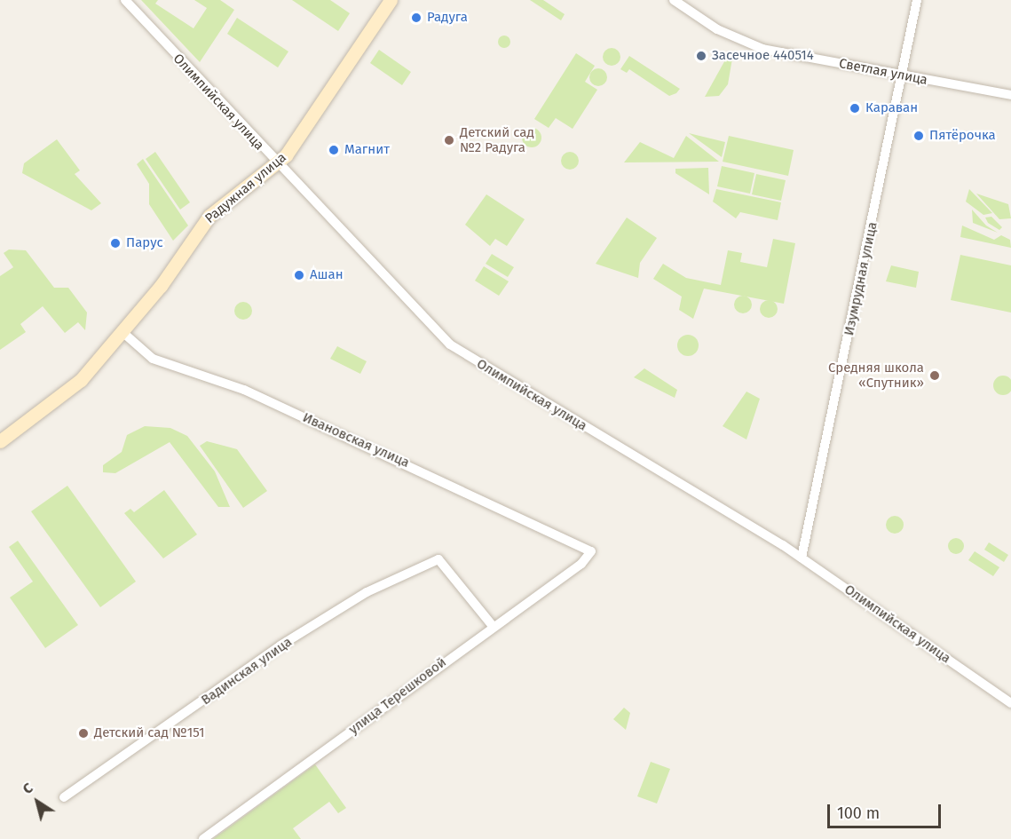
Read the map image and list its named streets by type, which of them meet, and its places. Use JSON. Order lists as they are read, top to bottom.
{
  "streets": {
    "main road": ["Радужная улица"],
    "street": [
      "Светлая улица",
      "Олимпийская улица",
      "Изумрудная улица",
      "Ивановская улица",
      "Вадинская улица",
      "улица Терешковой"
    ]
  },
  "crossings": [
    ["Светлая улица", "Изумрудная улица"],
    ["Олимпийская улица", "Радужная улица"],
    ["Олимпийская улица", "Изумрудная улица"],
    ["Радужная улица", "Ивановская улица"],
    ["Ивановская улица", "улица Терешковой"],
    ["Вадинская улица", "улица Терешковой"]
  ],
  "places": [
    "Радуга",
    "Засечное 440514",
    "Караван",
    "Пятёрочка",
    "Детский сад №2 Радуга",
    "Магнит",
    "Парус",
    "Ашан",
    "Средняя школа «Спутник»",
    "Детский сад №151"
  ],
  "scale_bar": "100 m",
  "north": "top left"
}
